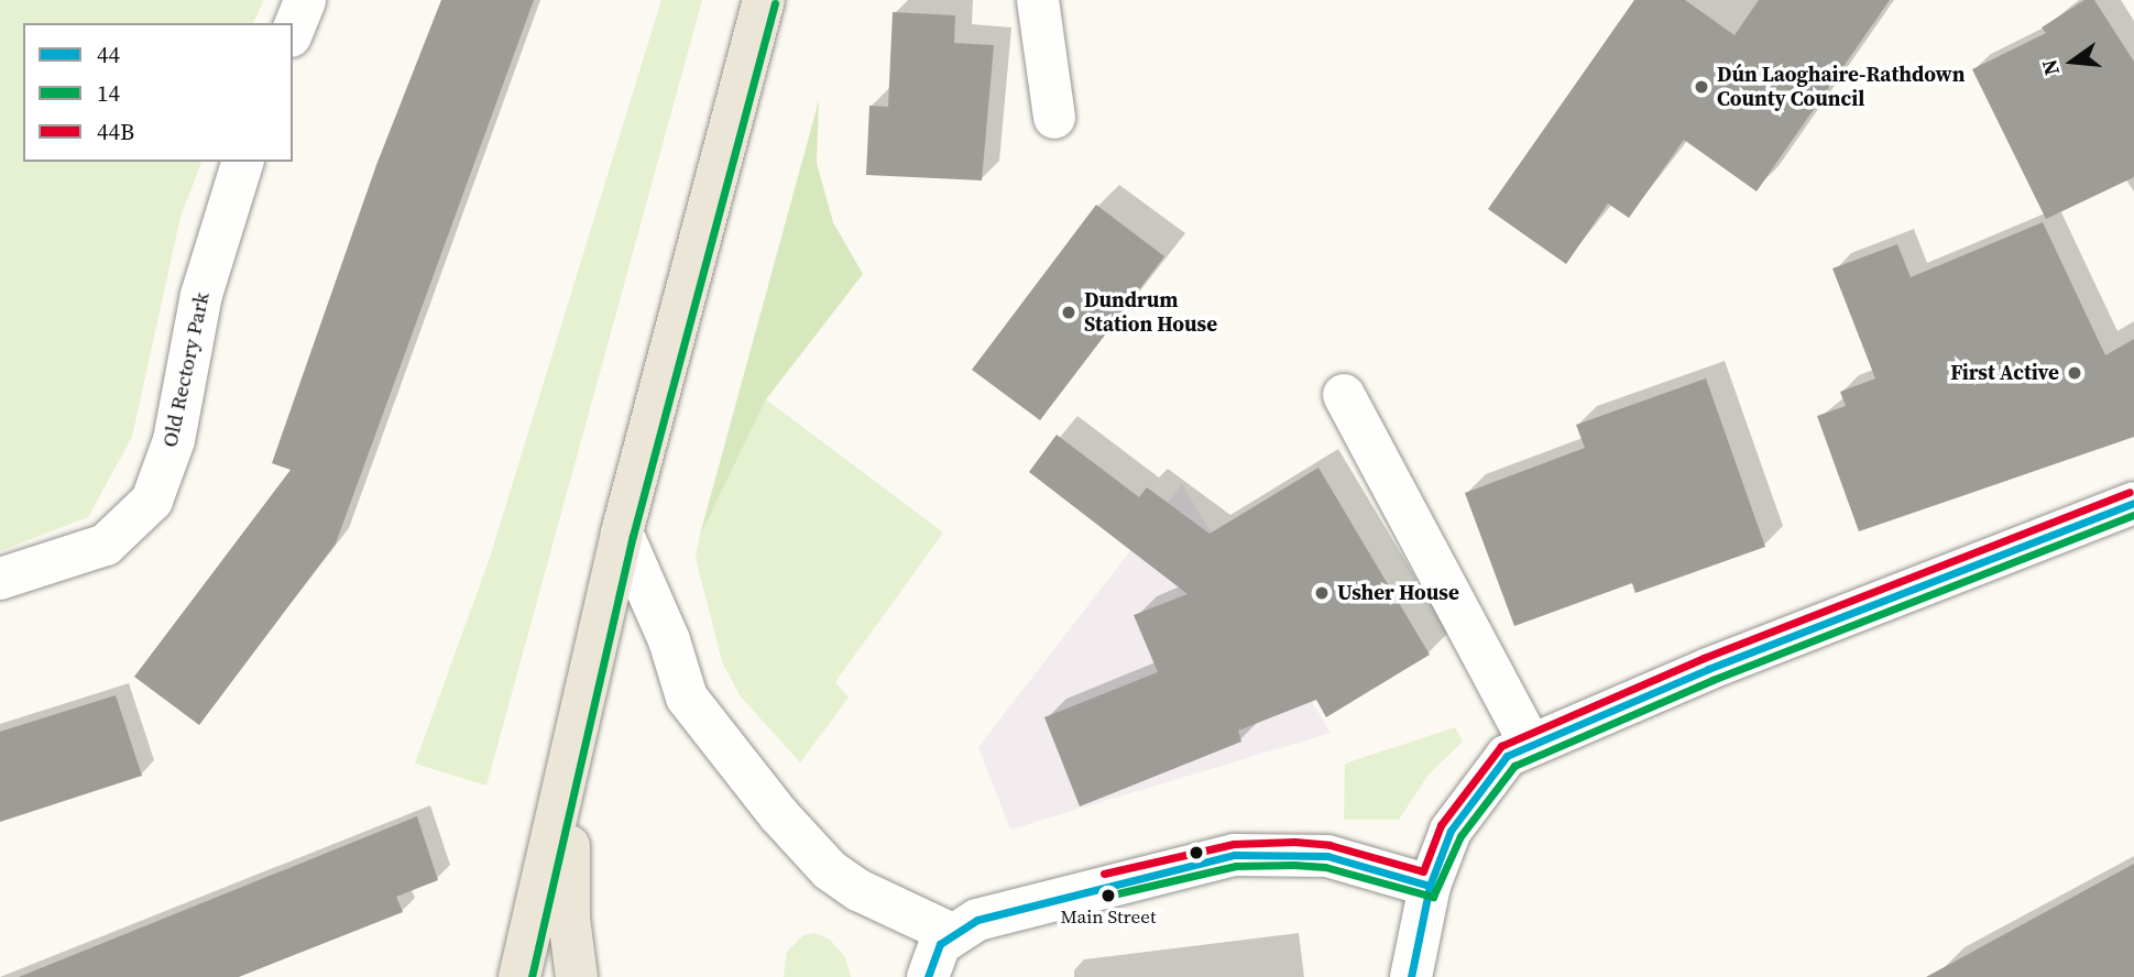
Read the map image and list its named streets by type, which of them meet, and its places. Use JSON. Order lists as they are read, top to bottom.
{
  "streets": {
    "street": ["Old Rectory Park"]
  },
  "places": [
    "Dún Laoghaire-Rathdown County Council",
    "Dundrum Station House",
    "First Active",
    "Usher House",
    "Main Street"
  ],
  "lines": ["transit line 14", "transit line 44B", "transit line 44"],
  "legend": ["44", "14", "44B"],
  "north": "left"
}
